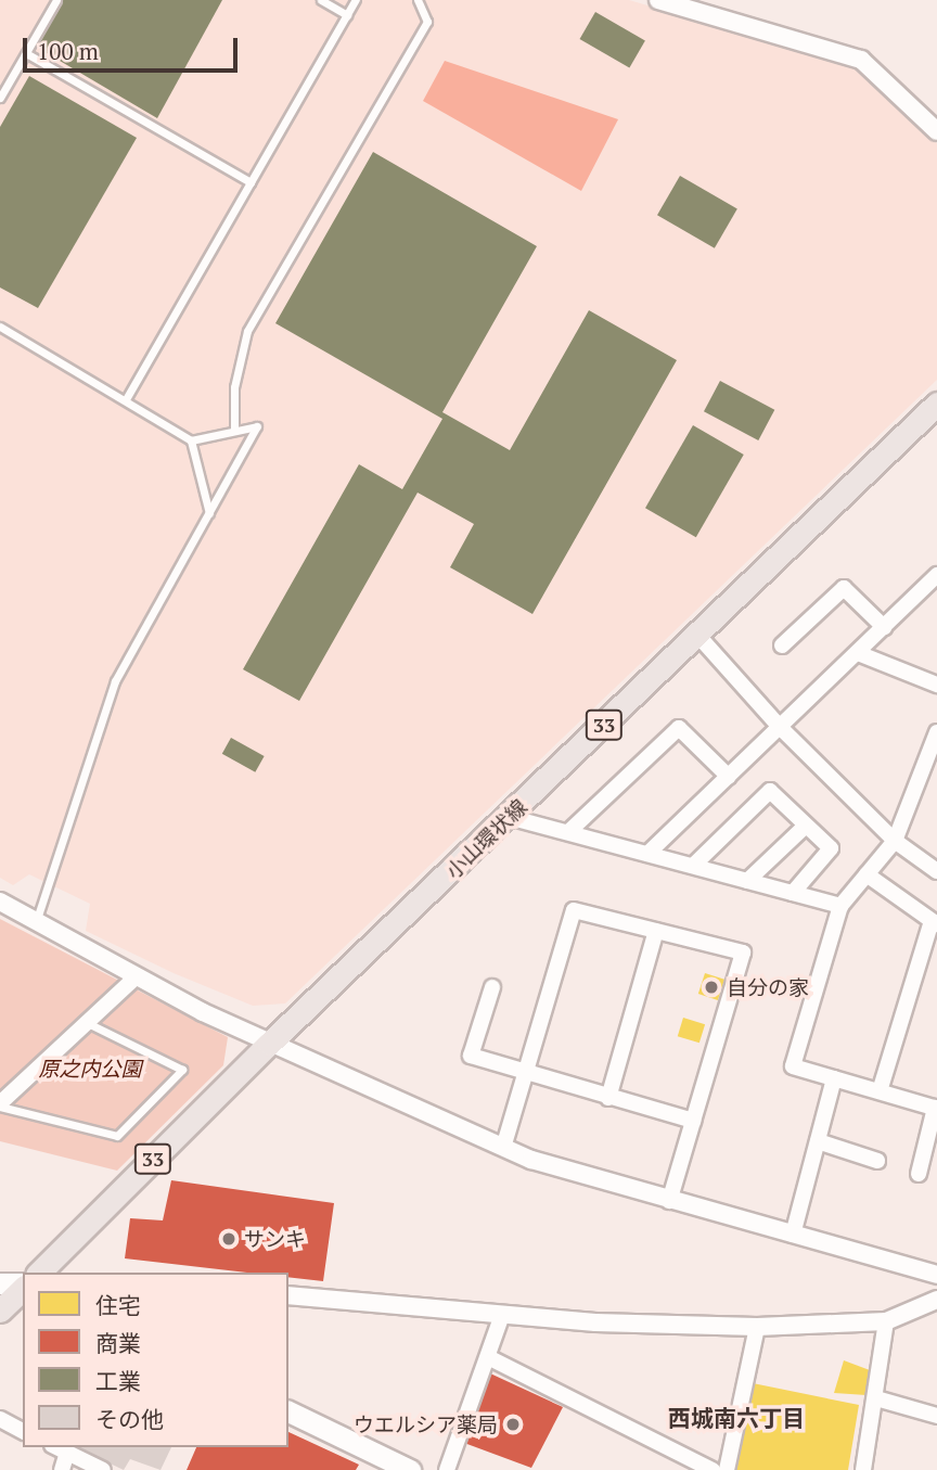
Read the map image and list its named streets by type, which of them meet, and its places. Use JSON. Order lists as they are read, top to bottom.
{
  "streets": {
    "main road": ["33", "小山環状線"]
  },
  "districts": ["西城南六丁目"],
  "parks": ["原之内公園"],
  "places": ["自分の家", "サンキ", "ウエルシア薬局"],
  "legend": [
    "住宅",
    "商業",
    "工業",
    "その他"
  ],
  "scale_bar": "100 m"
}
